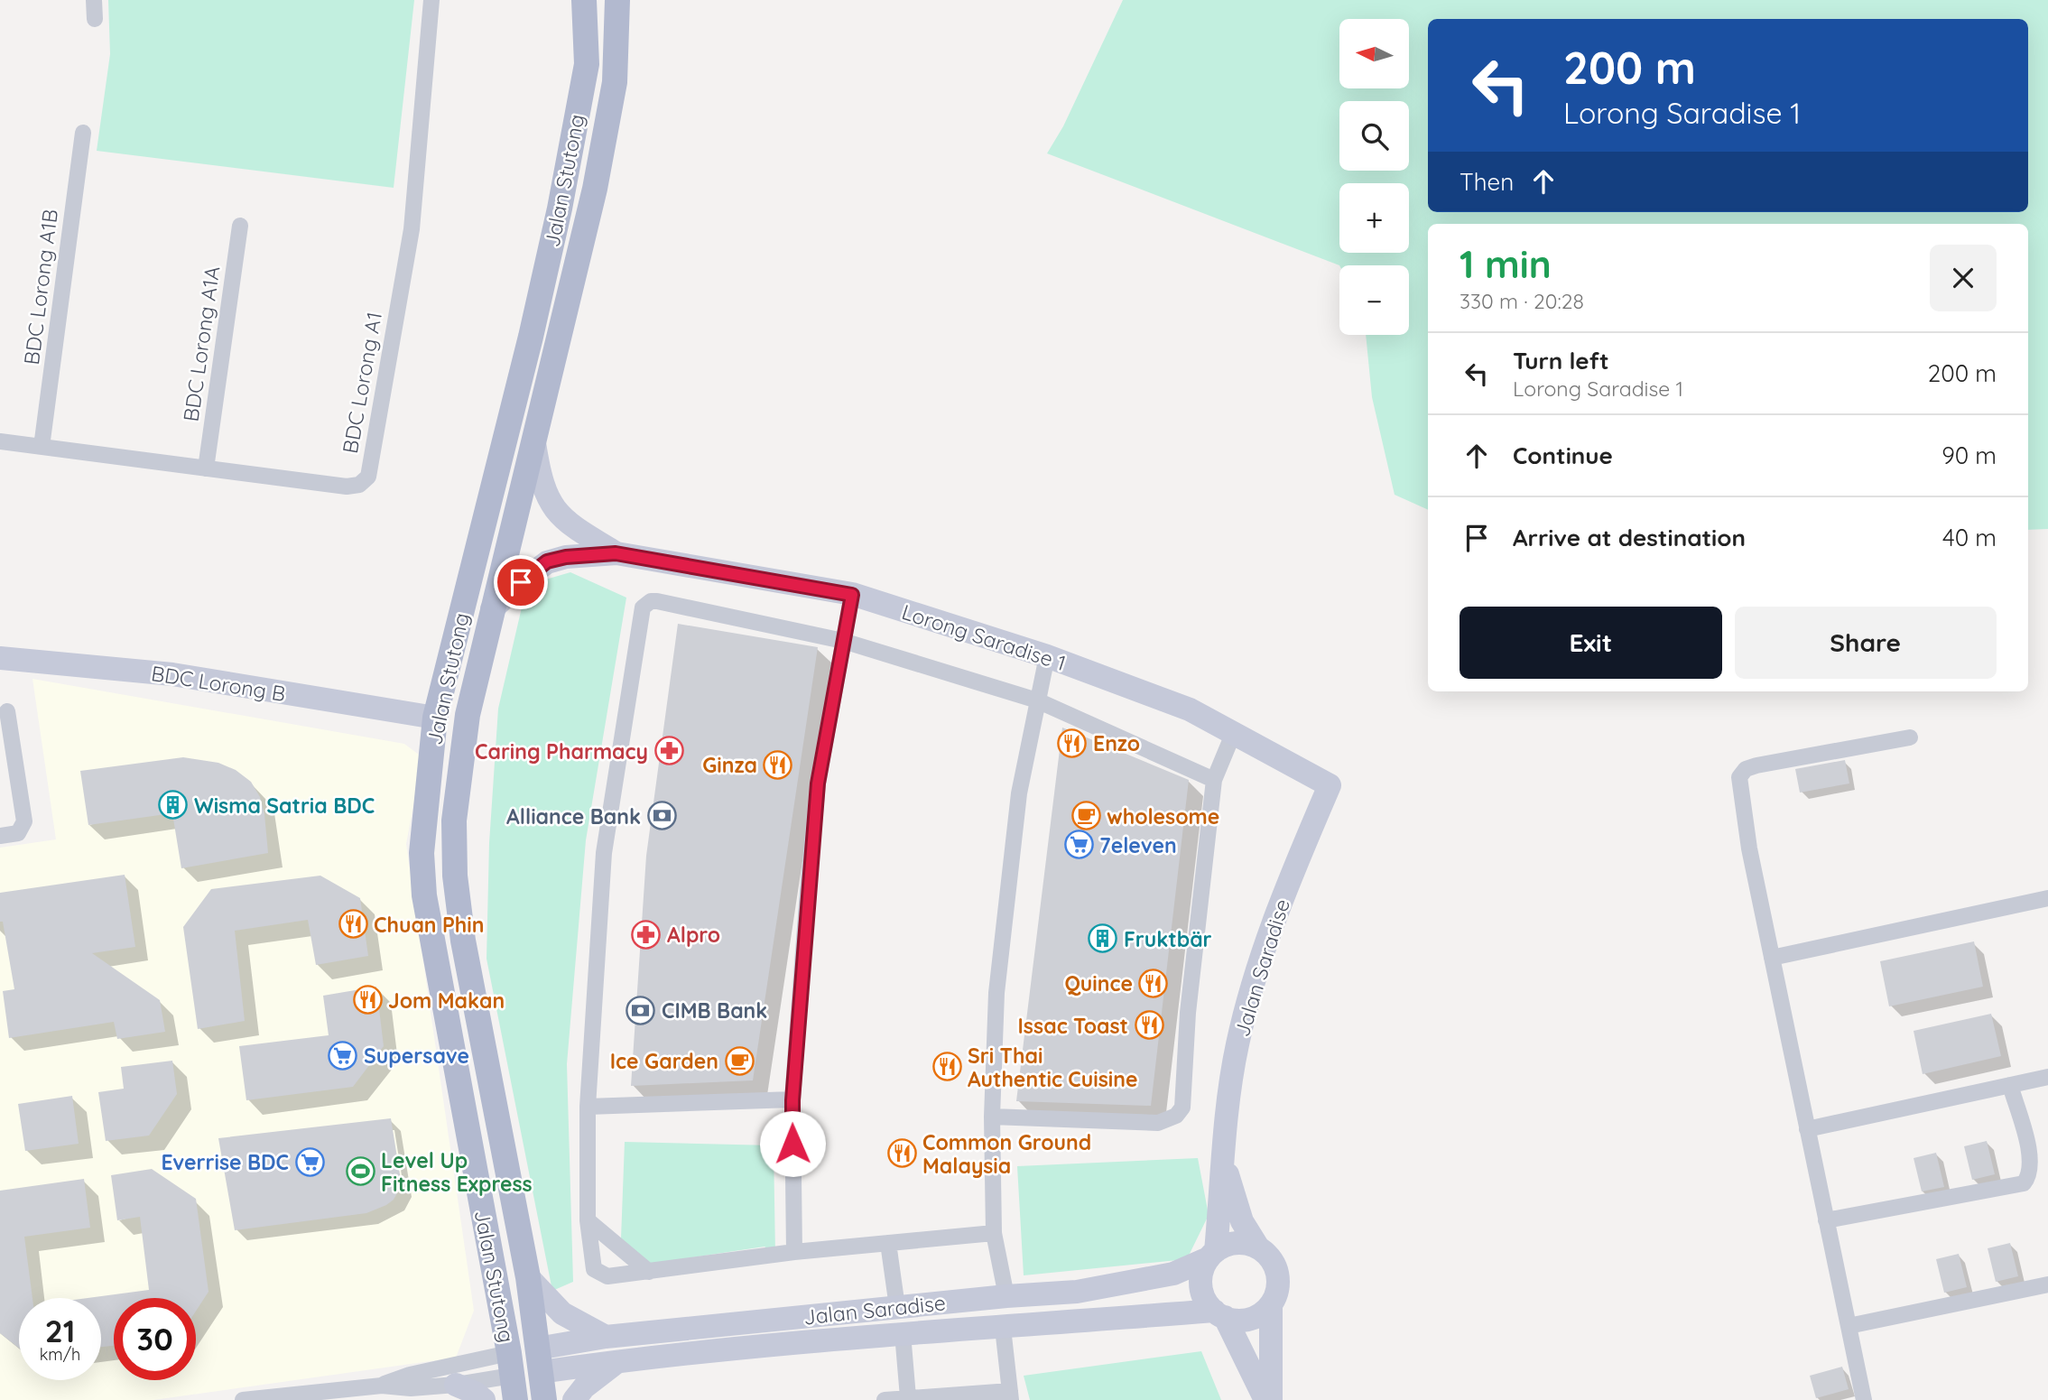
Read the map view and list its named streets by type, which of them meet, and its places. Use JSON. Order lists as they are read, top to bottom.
{
  "streets": {
    "main road": ["Jalan Stutong"],
    "street": [
      "BDC Lorong A1B",
      "BDC Lorong A1A",
      "BDC Lorong A1",
      "Lorong Saradise 1",
      "BDC Lorong B",
      "Jalan Saradise"
    ]
  },
  "crossings": [
    ["Jalan Stutong", "BDC Lorong B"],
    ["Jalan Stutong", "Jalan Saradise"],
    ["BDC Lorong A1B", "BDC Lorong A1"],
    ["BDC Lorong A1A", "BDC Lorong A1"],
    ["Lorong Saradise 1", "Jalan Saradise"]
  ],
  "places": {
    "restaurant": [
      "Enzo",
      "Ginza",
      "Chuan Phin",
      "Quince",
      "Jom Makan",
      "Issac Toast",
      "Sri Thai Authentic Cuisine",
      "Common Ground Malaysia"
    ],
    "pharmacy": ["Caring Pharmacy", "Alpro"],
    "building": ["Wisma Satria BDC", "Fruktbär"],
    "bank": ["Alliance Bank", "CIMB Bank"],
    "cafe": ["wholesome", "Ice Garden"],
    "supermarket": ["7eleven", "Supersave", "Everrise BDC"],
    "sports": ["Level Up Fitness Express"]
  },
  "north": "left",
  "page": {
    "map_buttons": ["+", "−"],
    "turn": ["200 m", "Lorong Saradise 1"],
    "then": "Then",
    "heading": ["1 min", "330 m · 20:28"],
    "list": [
      {
        "name": "Turn left",
        "note": "Lorong Saradise 1",
        "value": "200 m"
      },
      {
        "name": "Continue",
        "value": "90 m"
      },
      {
        "name": "Arrive at destination",
        "value": "40 m"
      }
    ],
    "buttons": ["Exit", "Share"],
    "speed": "21 km/h",
    "limit": "30"
  }
}
